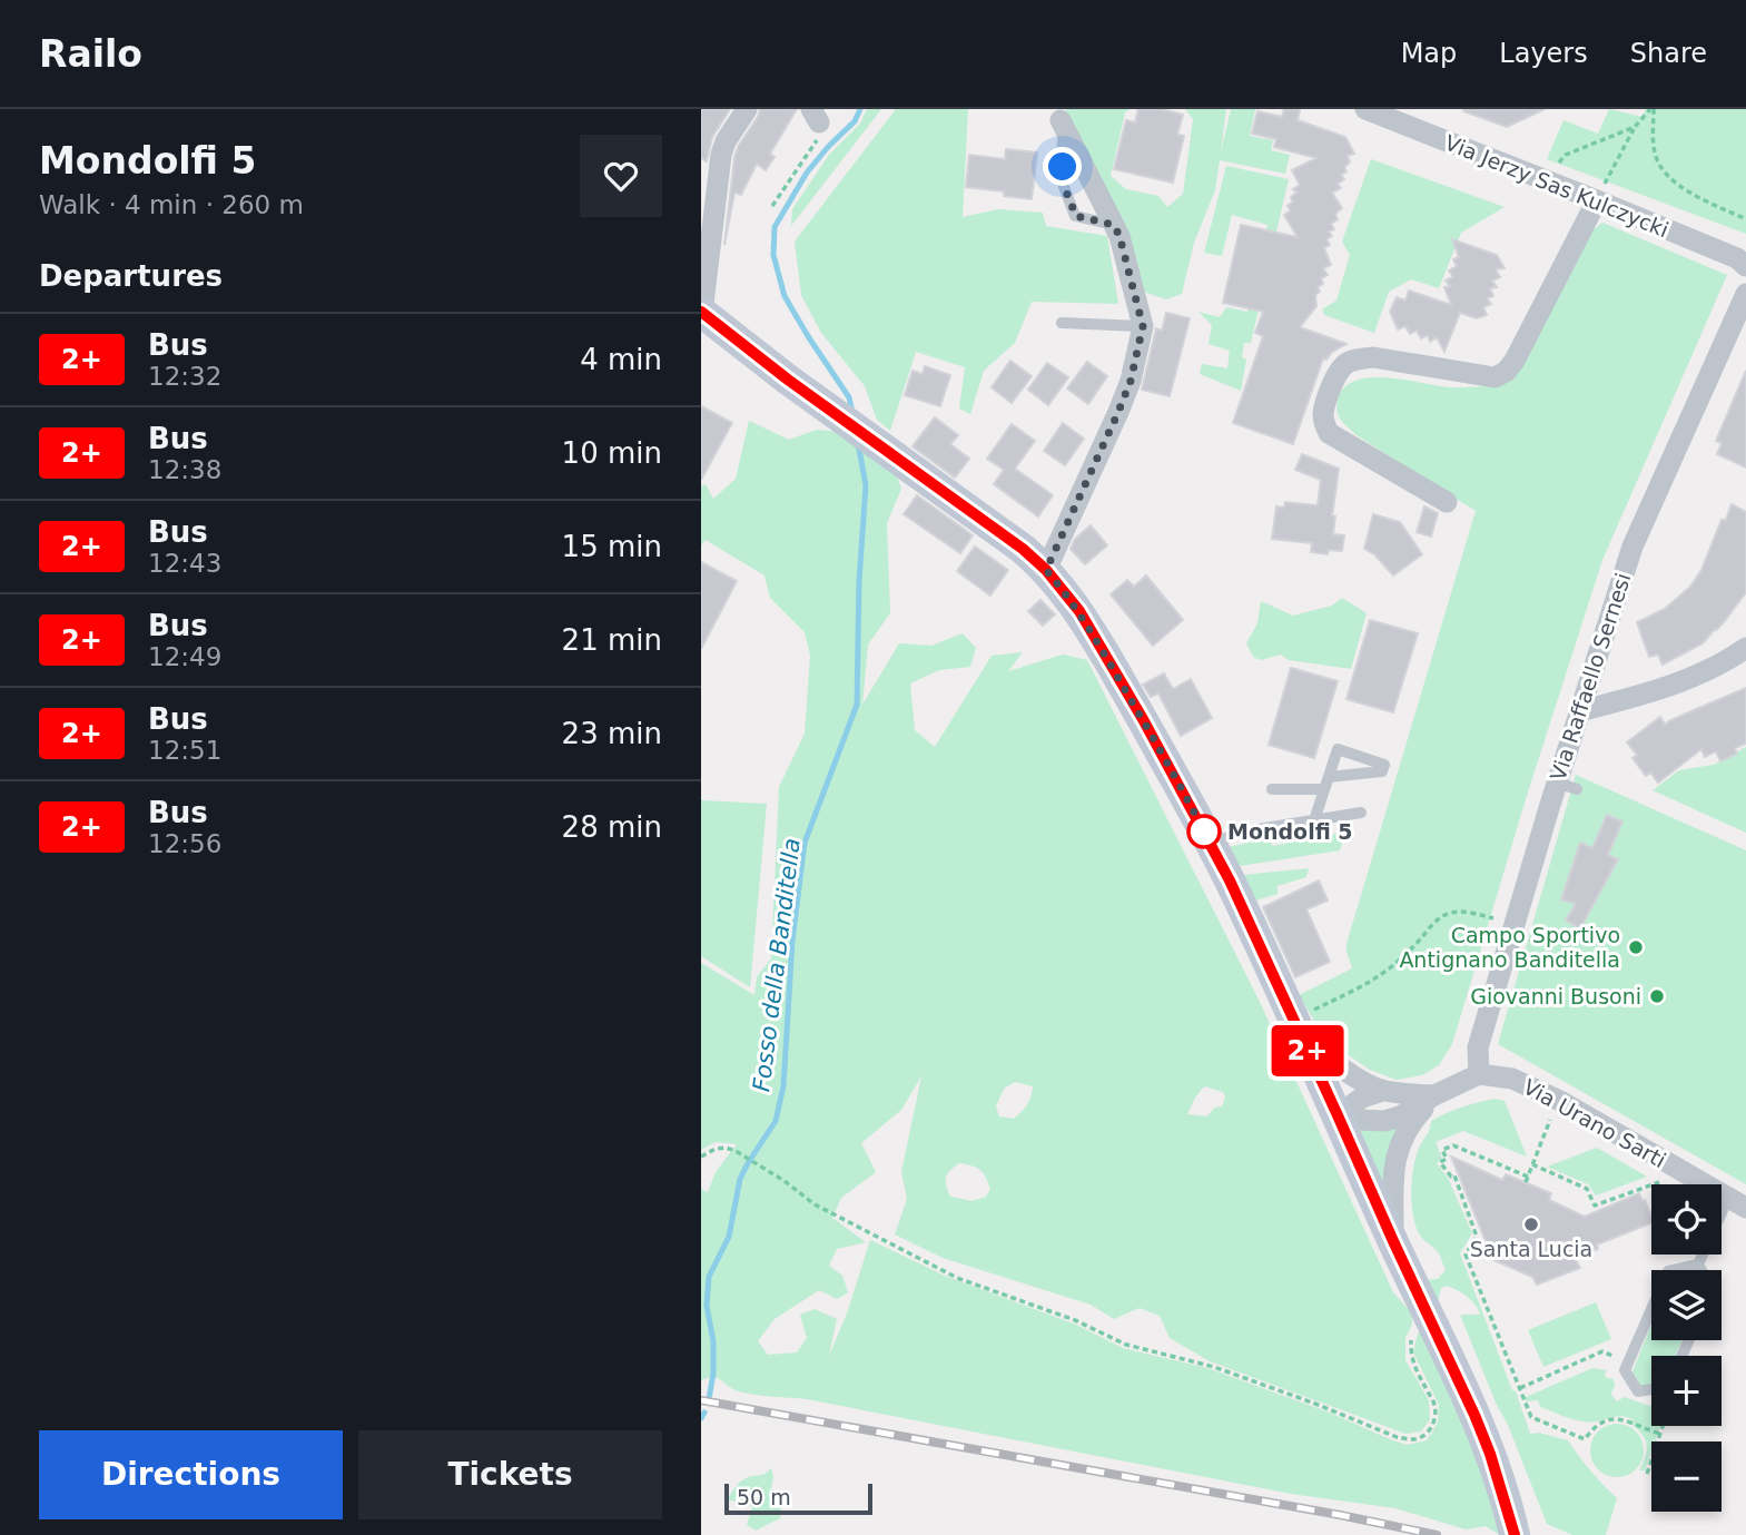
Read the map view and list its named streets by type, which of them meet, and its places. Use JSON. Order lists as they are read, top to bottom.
{
  "streets": {
    "street": ["Via Jerzy Sas Kulczycki", "Via Raffaello Sernesi", "Via Urano Sarti"]
  },
  "crossings": [
    ["Via Raffaello Sernesi", "Via Urano Sarti"]
  ],
  "water": ["Fosso della Banditella"],
  "places": [
    "Mondolfi 5",
    "Campo Sportivo Antignano Banditella",
    "Giovanni Busoni",
    "Santa Lucia"
  ],
  "lines": ["bus line 2+"],
  "scale_bar": "50 m",
  "page": {
    "header": "Railo",
    "nav": ["Map", "Layers", "Share"],
    "heading": [
      ["Mondolfi 5", "Walk · 4 min · 260 m"],
      "Departures"
    ],
    "on_map": "2+",
    "list": [
      {
        "mark": "2+",
        "name": "Bus",
        "note": "12:32",
        "value": "4 min"
      },
      {
        "mark": "2+",
        "name": "Bus",
        "note": "12:38",
        "value": "10 min"
      },
      {
        "mark": "2+",
        "name": "Bus",
        "note": "12:43",
        "value": "15 min"
      },
      {
        "mark": "2+",
        "name": "Bus",
        "note": "12:49",
        "value": "21 min"
      },
      {
        "mark": "2+",
        "name": "Bus",
        "note": "12:51",
        "value": "23 min"
      },
      {
        "mark": "2+",
        "name": "Bus",
        "note": "12:56",
        "value": "28 min"
      }
    ],
    "map_buttons": ["+", "−"],
    "buttons": ["Directions", "Tickets"],
    "scale": "50 m"
  }
}
